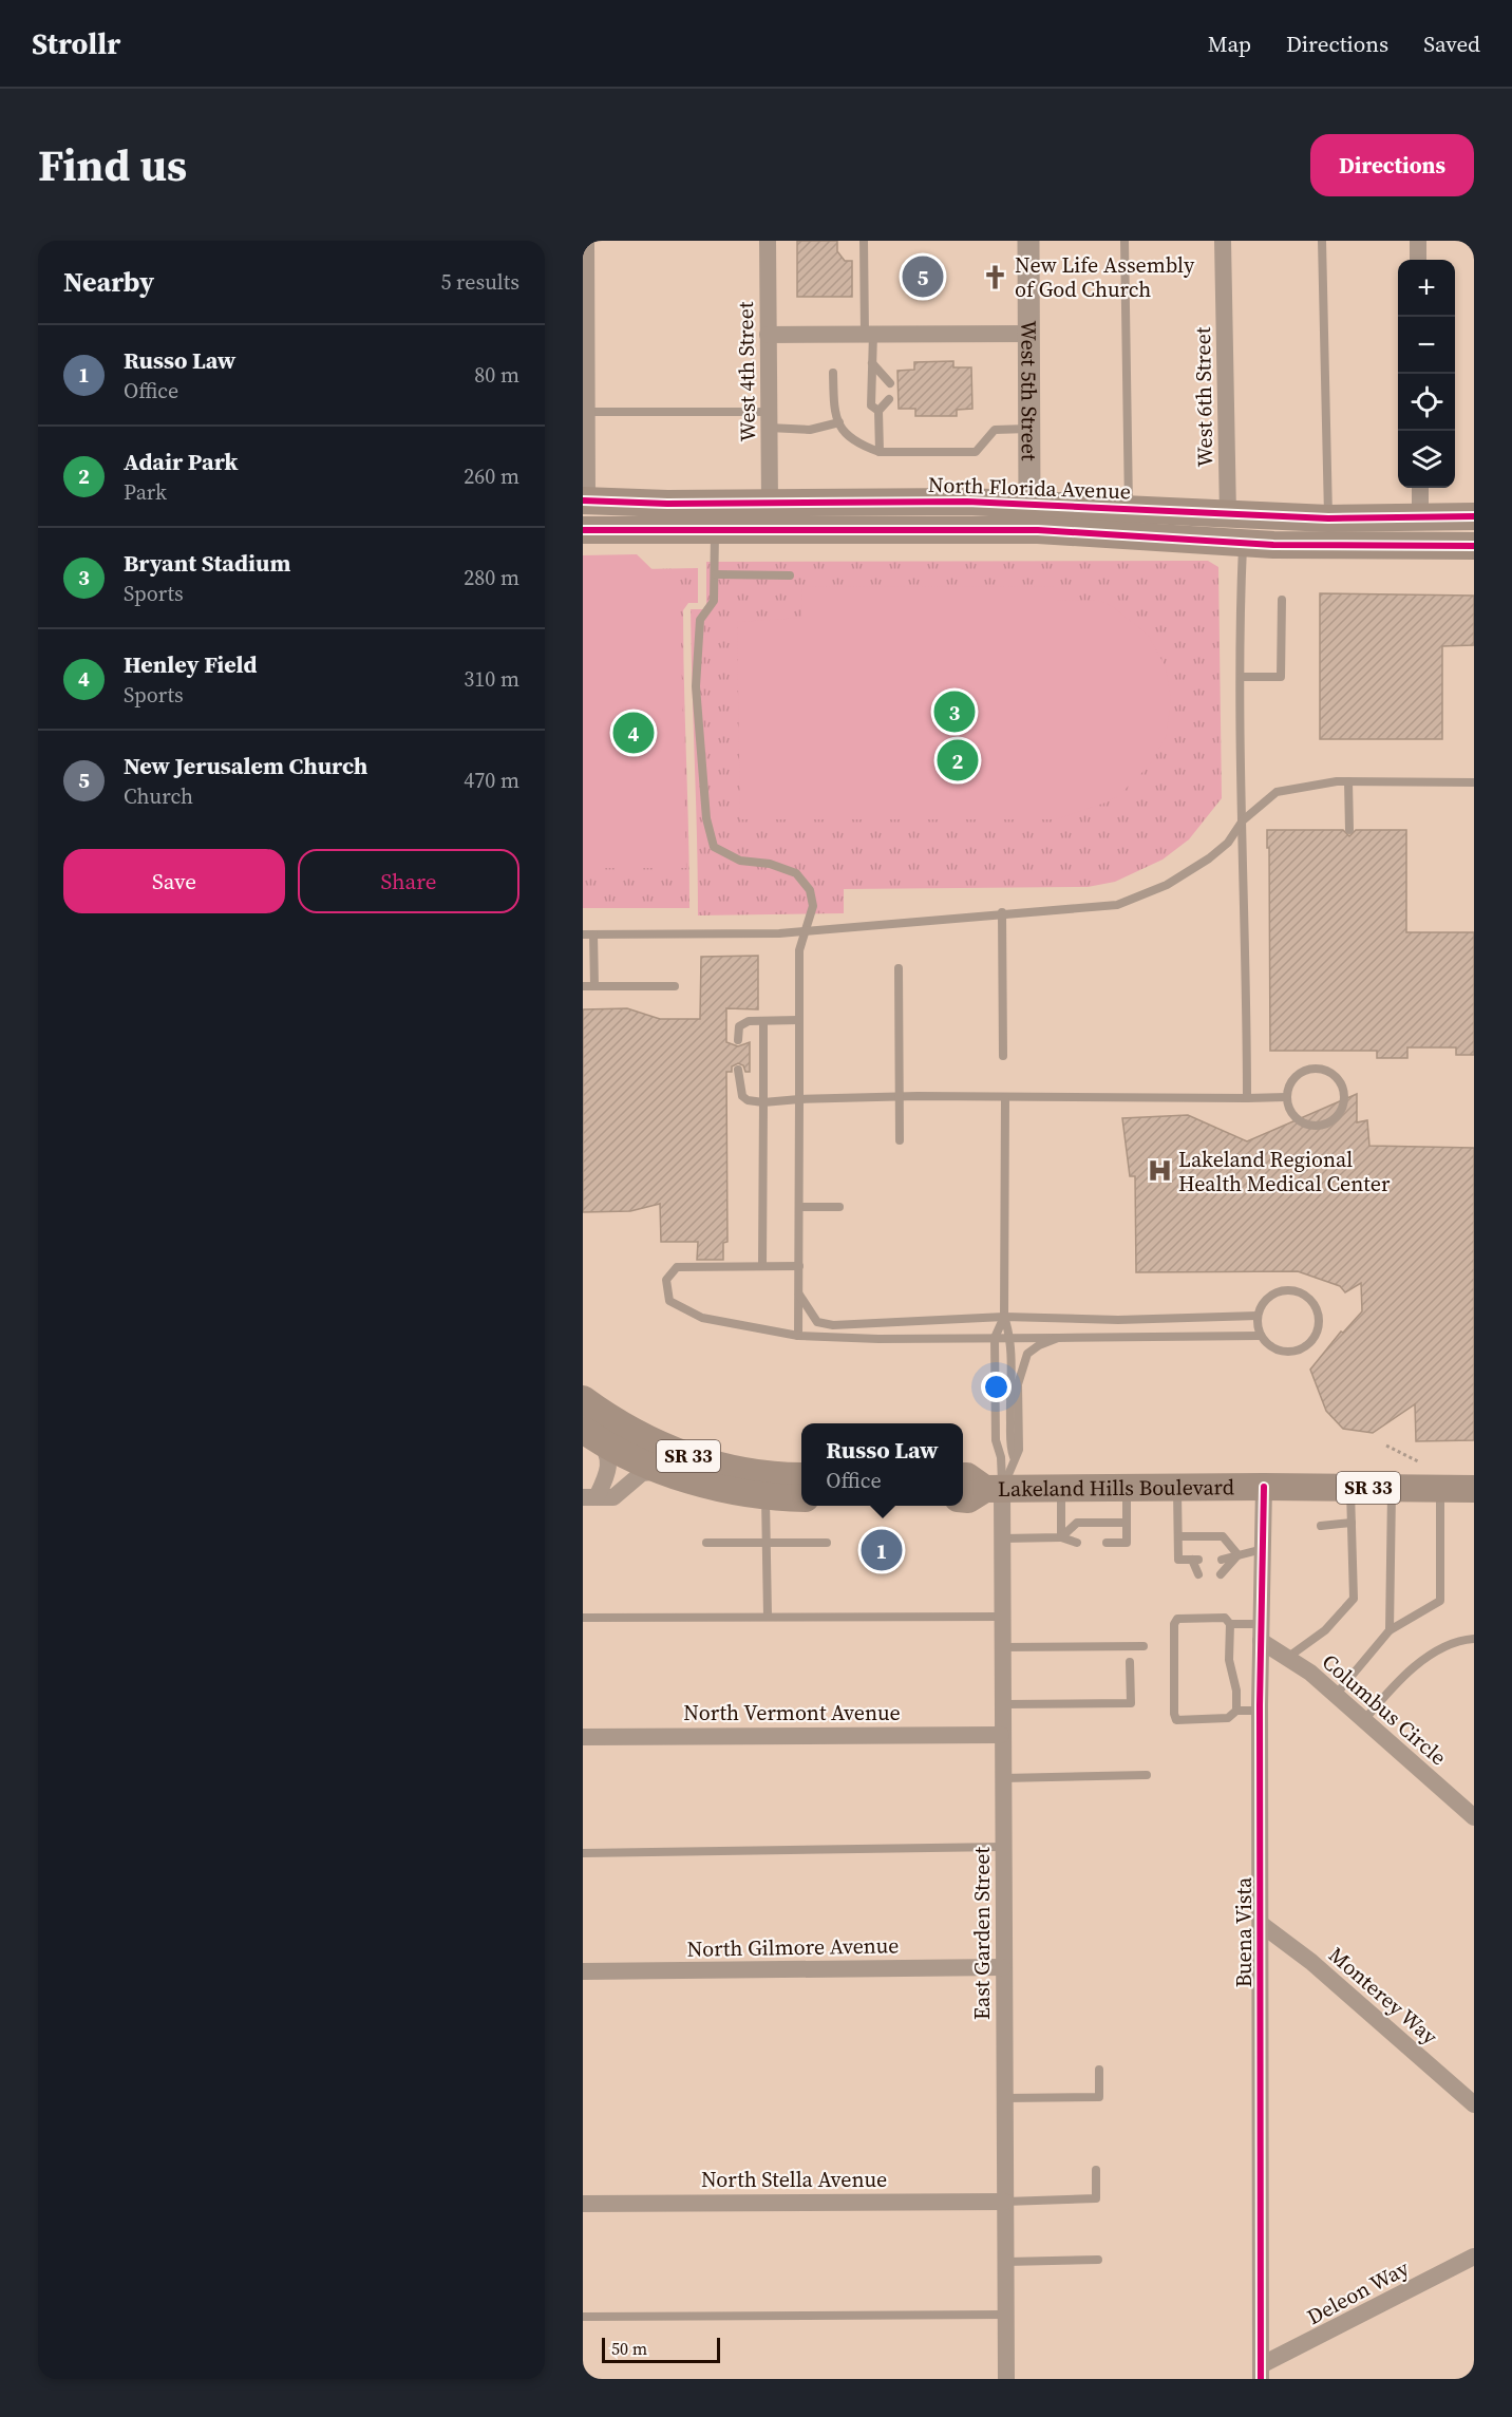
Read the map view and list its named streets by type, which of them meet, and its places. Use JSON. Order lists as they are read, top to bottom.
{
  "streets": {
    "main road": ["North Florida Avenue", "SR 33", "Lakeland Hills Boulevard"],
    "street": [
      "West 4th Street",
      "West 5th Street",
      "West 6th Street",
      "Columbus Circle",
      "North Vermont Avenue",
      "Buena Vista",
      "East Garden Street",
      "North Gilmore Avenue",
      "Monterey Way",
      "North Stella Avenue",
      "Deleon Way"
    ]
  },
  "crossings": [
    ["West 4th Street", "North Florida Avenue"],
    ["West 5th Street", "North Florida Avenue"],
    ["West 6th Street", "North Florida Avenue"],
    ["Lakeland Hills Boulevard", "Buena Vista"],
    ["Lakeland Hills Boulevard", "East Garden Street"],
    ["Columbus Circle", "Buena Vista"],
    ["North Vermont Avenue", "East Garden Street"],
    ["Buena Vista", "Monterey Way"],
    ["Buena Vista", "Deleon Way"],
    ["East Garden Street", "North Gilmore Avenue"],
    ["East Garden Street", "North Stella Avenue"]
  ],
  "places": {
    "church": ["New Life Assembly of God Church"],
    "hospital": ["Lakeland Regional Health Medical Center"]
  },
  "scale_bar": "50 m",
  "page": {
    "header": "Strollr",
    "nav": ["Map", "Directions", "Saved"],
    "title": "Find us",
    "buttons": [
      "Directions",
      ["Save", "Share"]
    ],
    "heading": ["Nearby", "5 results"],
    "pins": [
      "5",
      "3",
      "4",
      "2",
      "1"
    ],
    "map_buttons": ["+", "−"],
    "list": [
      {
        "mark": "1",
        "name": "Russo Law",
        "note": "Office",
        "value": "80 m"
      },
      {
        "mark": "2",
        "name": "Adair Park",
        "note": "Park",
        "value": "260 m"
      },
      {
        "mark": "3",
        "name": "Bryant Stadium",
        "note": "Sports",
        "value": "280 m"
      },
      {
        "mark": "4",
        "name": "Henley Field",
        "note": "Sports",
        "value": "310 m"
      },
      {
        "mark": "5",
        "name": "New Jerusalem Church",
        "note": "Church",
        "value": "470 m"
      }
    ],
    "popup": ["Russo Law", "Office"],
    "scale": "50 m"
  }
}
